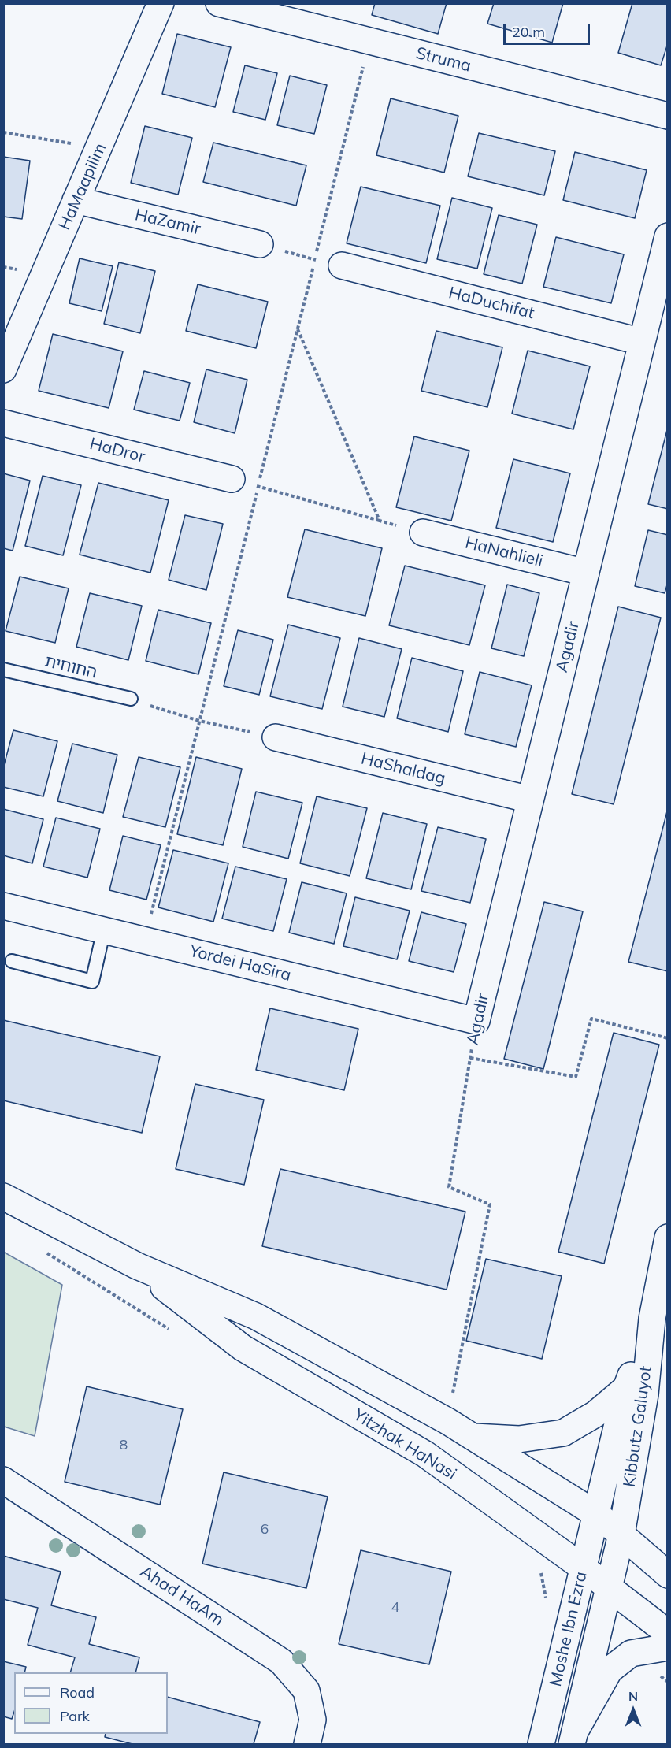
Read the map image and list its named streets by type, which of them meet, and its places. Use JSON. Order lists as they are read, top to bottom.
{
  "streets": {
    "street": [
      "Struma",
      "HaMaapilim",
      "HaZamir",
      "HaDuchifat",
      "HaDror",
      "HaNahlieli",
      "Agadir",
      "HaShaldag",
      "Yordei HaSira",
      "Kibbutz Galuyot",
      "Yitzhak HaNasi",
      "Ahad HaAm",
      "Moshe Ibn Ezra"
    ],
    "lane": ["החוחית"]
  },
  "crossings": [
    ["HaMaapilim", "HaZamir"],
    ["HaDuchifat", "Agadir"],
    ["HaNahlieli", "Agadir"],
    ["Agadir", "HaShaldag"],
    ["Agadir", "Yordei HaSira"],
    ["Agadir", "Yitzhak HaNasi"],
    ["Kibbutz Galuyot", "Yitzhak HaNasi"],
    ["Kibbutz Galuyot", "Moshe Ibn Ezra"],
    ["Yitzhak HaNasi", "Moshe Ibn Ezra"]
  ],
  "house_numbers": ["8", "6", "4"],
  "legend": ["Road", "Park"],
  "scale_bar": "20 m",
  "north": "top"
}
